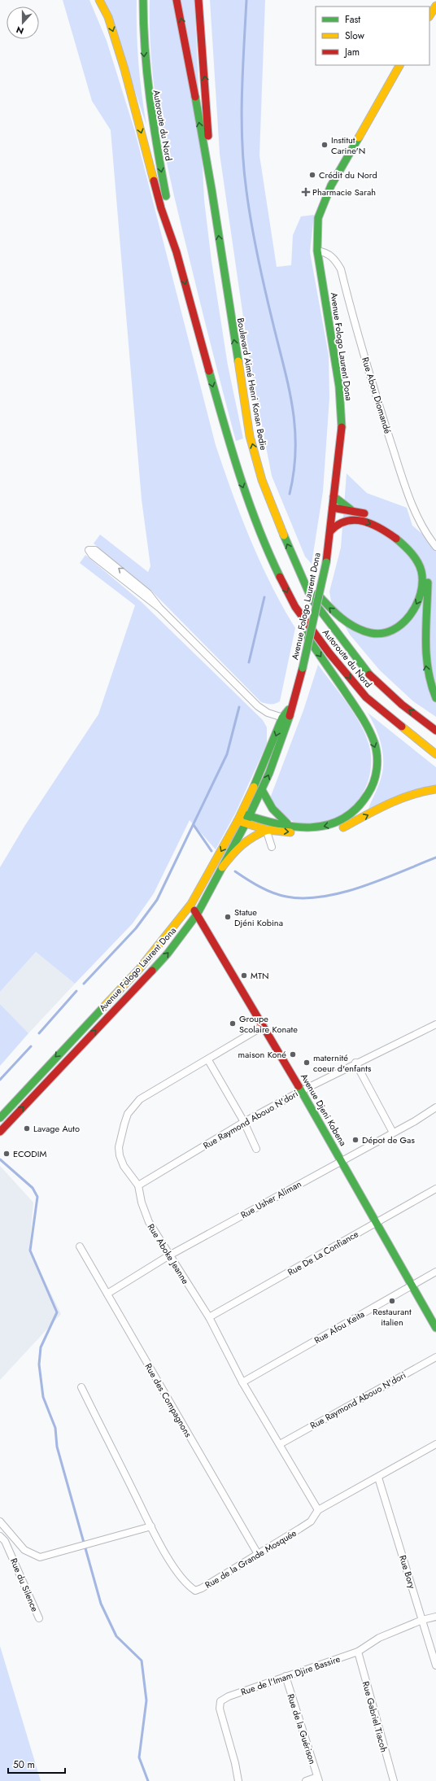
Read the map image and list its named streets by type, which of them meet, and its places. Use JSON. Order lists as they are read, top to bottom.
{
  "streets": {
    "main road": [
      "Autoroute du Nord",
      "Avenue Fologo Laurent Dona",
      "Boulevard Aimé Henri Konan Bedie",
      "Avenue Djeni Kobena"
    ],
    "street": [
      "Rue Abou Diomandé",
      "Rue Raymond Abouo N'dori",
      "Rue Usher Aliman",
      "Rue De La Confiance",
      "Rue Aboke Jeanne",
      "Rue Afou Keita",
      "Rue des Compagnons",
      "Rue de la Grande Mosquée",
      "Rue Bory",
      "Rue du Silence",
      "Rue de l'Imam Djire Bassire",
      "Rue Gabriel Tiacoh",
      "Rue de la Guérison"
    ]
  },
  "crossings": [
    ["Autoroute du Nord", "Boulevard Aimé Henri Konan Bedie"],
    ["Avenue Fologo Laurent Dona", "Rue Abou Diomandé"],
    ["Avenue Fologo Laurent Dona", "Avenue Djeni Kobena"],
    ["Avenue Djeni Kobena", "Rue Raymond Abouo N'dori"],
    ["Avenue Djeni Kobena", "Rue Usher Aliman"],
    ["Avenue Djeni Kobena", "Rue De La Confiance"],
    ["Avenue Djeni Kobena", "Rue Aboke Jeanne"],
    ["Avenue Djeni Kobena", "Rue Afou Keita"],
    ["Rue Raymond Abouo N'dori", "Rue Aboke Jeanne"],
    ["Rue Usher Aliman", "Rue Aboke Jeanne"],
    ["Rue Usher Aliman", "Rue des Compagnons"],
    ["Rue De La Confiance", "Rue Aboke Jeanne"],
    ["Rue Aboke Jeanne", "Rue Afou Keita"],
    ["Rue Aboke Jeanne", "Rue de la Grande Mosquée"],
    ["Rue des Compagnons", "Rue de la Grande Mosquée"],
    ["Rue de la Grande Mosquée", "Rue Bory"],
    ["Rue Bory", "Rue de l'Imam Djire Bassire"],
    ["Rue de l'Imam Djire Bassire", "Rue Gabriel Tiacoh"],
    ["Rue de l'Imam Djire Bassire", "Rue de la Guérison"]
  ],
  "one_way": ["Boulevard Aimé Henri Konan Bedie"],
  "places": {
    "other": [
      "Institut Carine'N",
      "Crédit du Nord",
      "Statue Djéni Kobina",
      "MTN",
      "Groupe Scolaire Konate",
      "maison Koné",
      "maternité coeur d'enfants",
      "Lavage Auto",
      "Dépot de Gas",
      "ECODIM",
      "Restaurant italien"
    ],
    "health": ["Pharmacie Sarah"]
  },
  "legend": ["Fast", "Slow", "Jam"],
  "scale_bar": "50 m",
  "north": "bottom"
}
